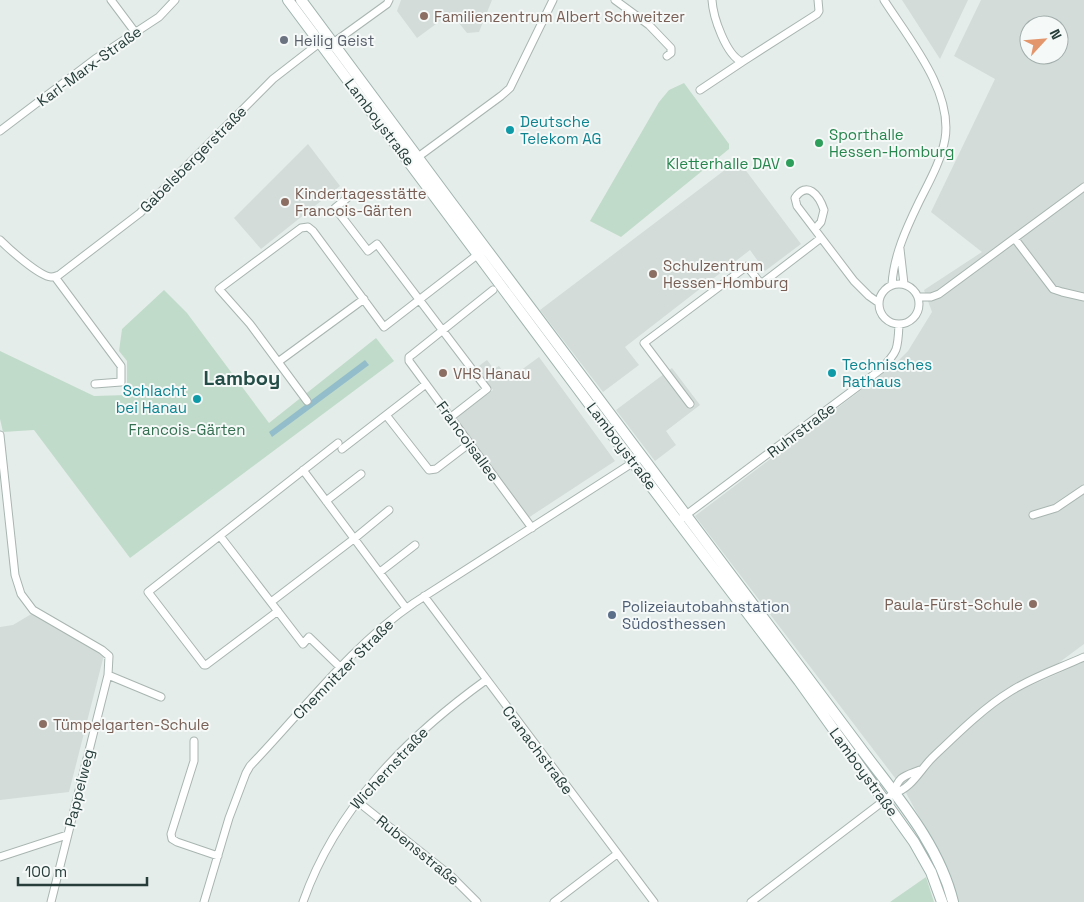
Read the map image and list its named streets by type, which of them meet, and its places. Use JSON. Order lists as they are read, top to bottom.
{
  "streets": {
    "main road": ["Lamboystraße"],
    "street": [
      "Karl-Marx-Straße",
      "Gabelsbergerstraße",
      "Ruhrstraße",
      "Francoisallee",
      "Chemnitzer Straße",
      "Cranachstraße",
      "Wichernstraße",
      "Pappelweg",
      "Rubensstraße"
    ]
  },
  "crossings": [
    ["Lamboystraße", "Gabelsbergerstraße"],
    ["Lamboystraße", "Ruhrstraße"],
    ["Lamboystraße", "Chemnitzer Straße"],
    ["Francoisallee", "Chemnitzer Straße"],
    ["Chemnitzer Straße", "Cranachstraße"],
    ["Cranachstraße", "Wichernstraße"],
    ["Wichernstraße", "Rubensstraße"]
  ],
  "districts": ["Lamboy"],
  "parks": ["Francois-Gärten"],
  "places": [
    "Familienzentrum Albert Schweitzer",
    "Heilig Geist",
    "Deutsche Telekom AG",
    "Sporthalle Hessen-Homburg",
    "Kletterhalle DAV",
    "Kindertagesstätte Francois-Gärten",
    "Schulzentrum Hessen-Homburg",
    "VHS Hanau",
    "Technisches Rathaus",
    "Schlacht bei Hanau",
    "Paula-Fürst-Schule",
    "Polizeiautobahnstation Südosthessen",
    "Tümpelgarten-Schule"
  ],
  "scale_bar": "100 m",
  "north": "top right"
}
